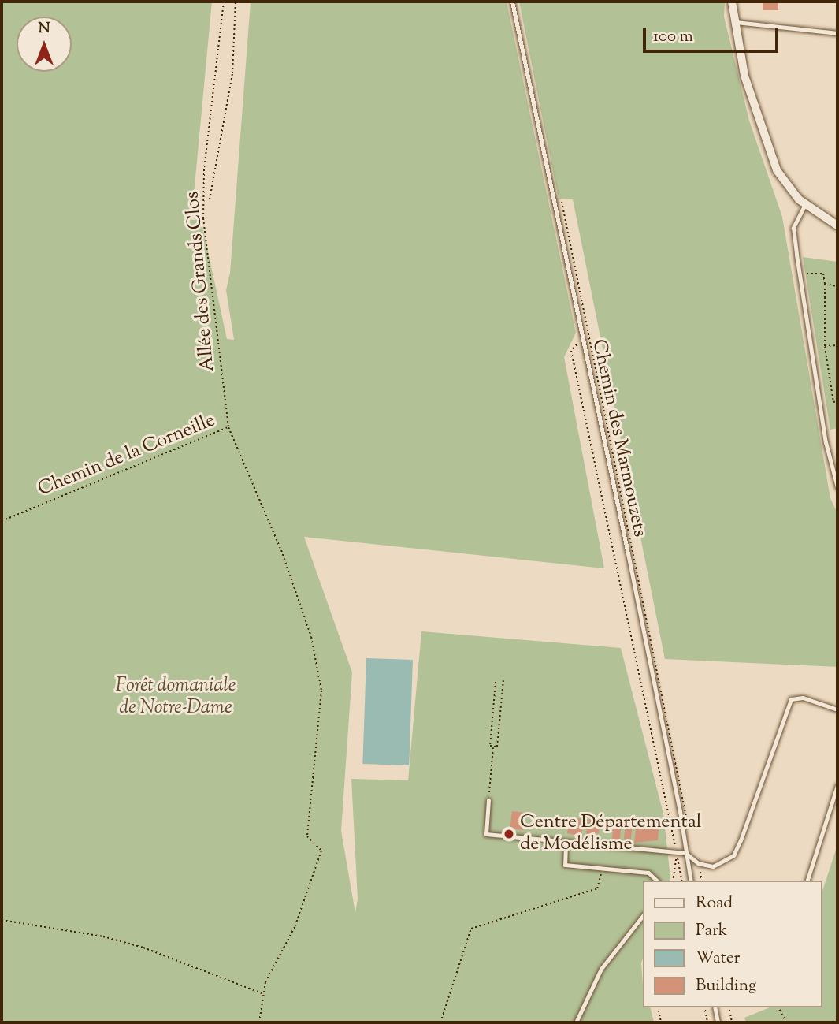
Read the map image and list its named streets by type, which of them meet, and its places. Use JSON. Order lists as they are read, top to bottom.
{
  "streets": {
    "lane": ["Chemin des Marmouzets"],
    "path": ["Allée des Grands Clos", "Chemin de la Corneille"]
  },
  "crossings": [
    ["Allée des Grands Clos", "Chemin de la Corneille"]
  ],
  "parks": ["Forêt domaniale de Notre-Dame"],
  "places": ["Centre Départemental de Modélisme"],
  "legend": [
    "Road",
    "Park",
    "Water",
    "Building"
  ],
  "scale_bar": "100 m",
  "north": "top"
}
